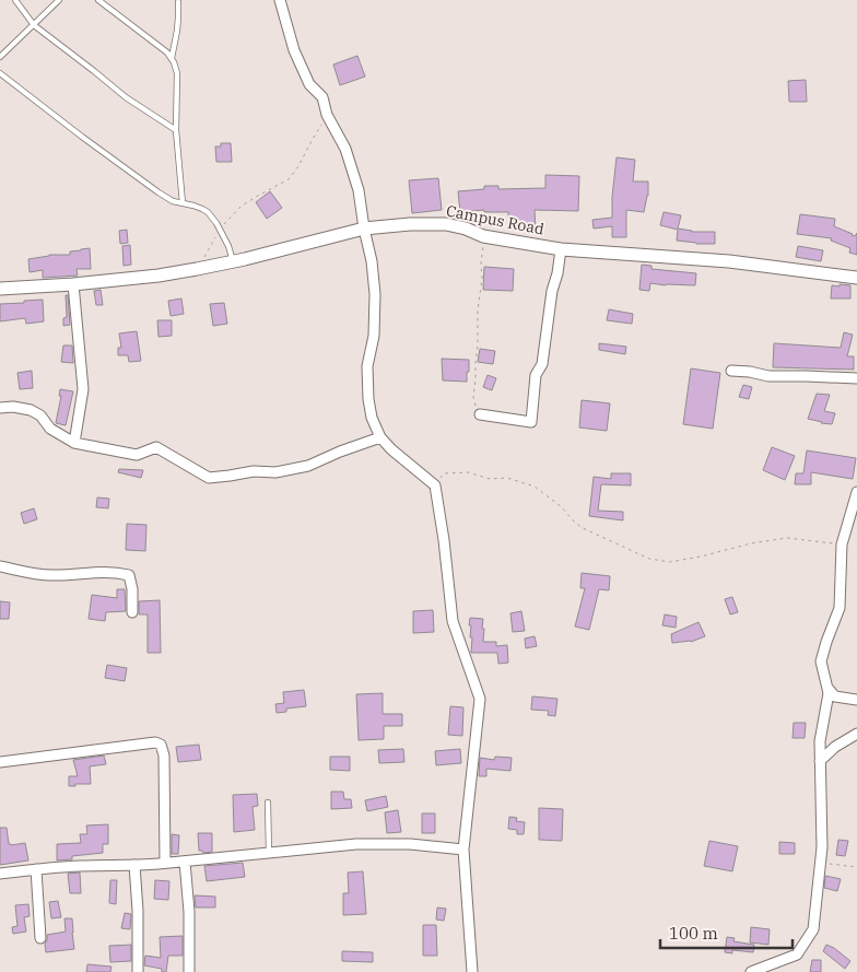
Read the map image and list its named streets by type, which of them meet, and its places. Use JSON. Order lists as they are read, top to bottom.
{
  "streets": {
    "street": ["Campus Road"]
  },
  "scale_bar": "100 m"
}
